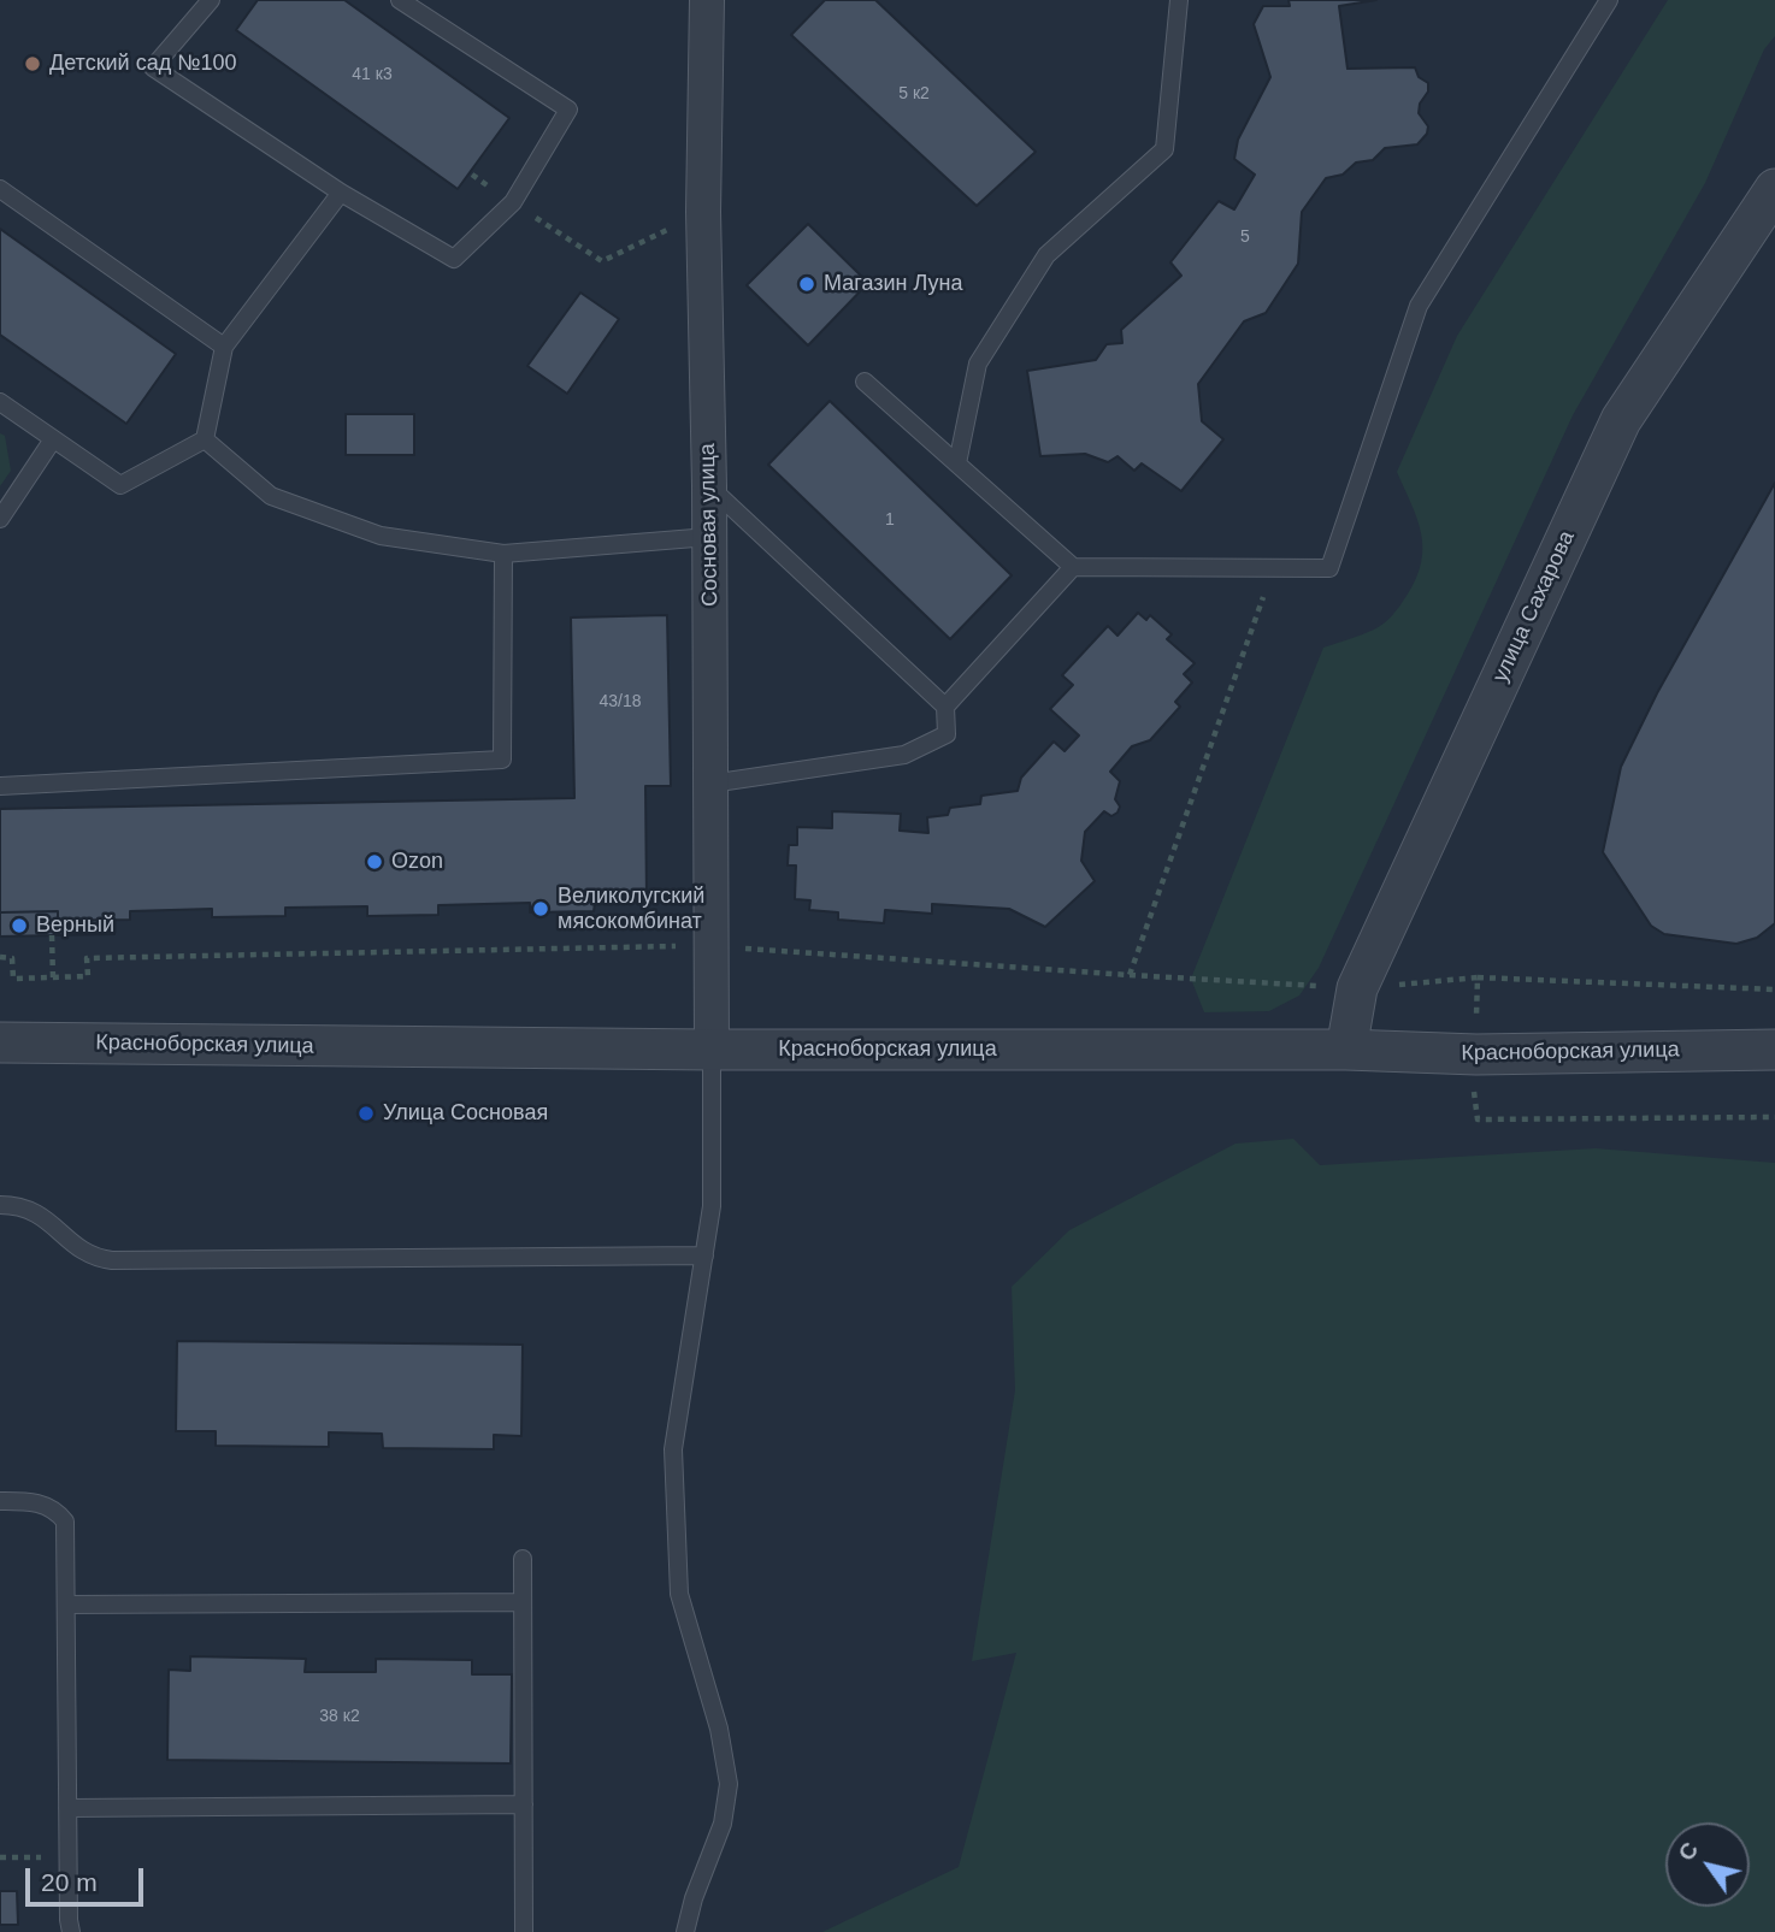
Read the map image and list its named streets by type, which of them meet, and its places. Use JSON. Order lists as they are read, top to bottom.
{
  "streets": {
    "street": ["Сосновая улица", "улица Сахарова", "Красноборская улица"]
  },
  "crossings": [
    ["Сосновая улица", "Красноборская улица"],
    ["улица Сахарова", "Красноборская улица"]
  ],
  "places": [
    "Детский сад №100",
    "Магазин Луна",
    "Ozon",
    "Великолугский мясокомбинат",
    "Верный",
    "Улица Сосновая"
  ],
  "house_numbers": [
    "41 к3",
    "5 к2",
    "5",
    "1",
    "43/18",
    "38 к2"
  ],
  "scale_bar": "20 m",
  "north": "top left"
}
